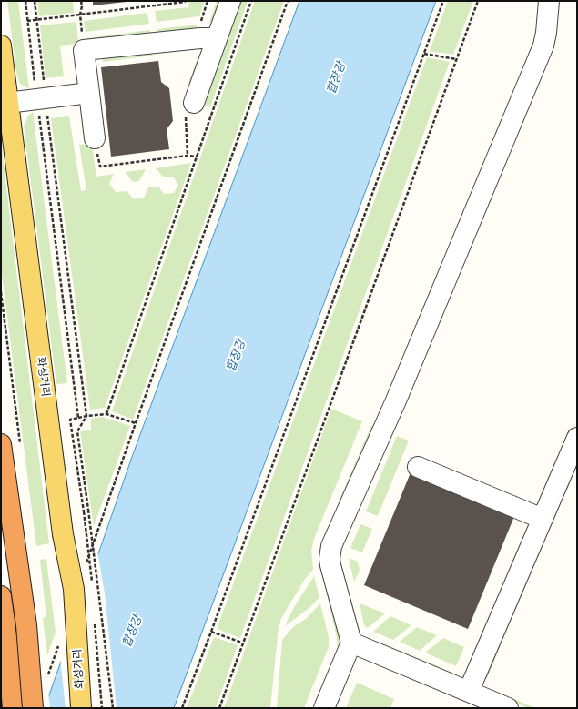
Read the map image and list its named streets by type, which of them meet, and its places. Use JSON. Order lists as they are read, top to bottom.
{
  "streets": {
    "main road": ["화성거리"]
  },
  "water": ["합장강"]
}
